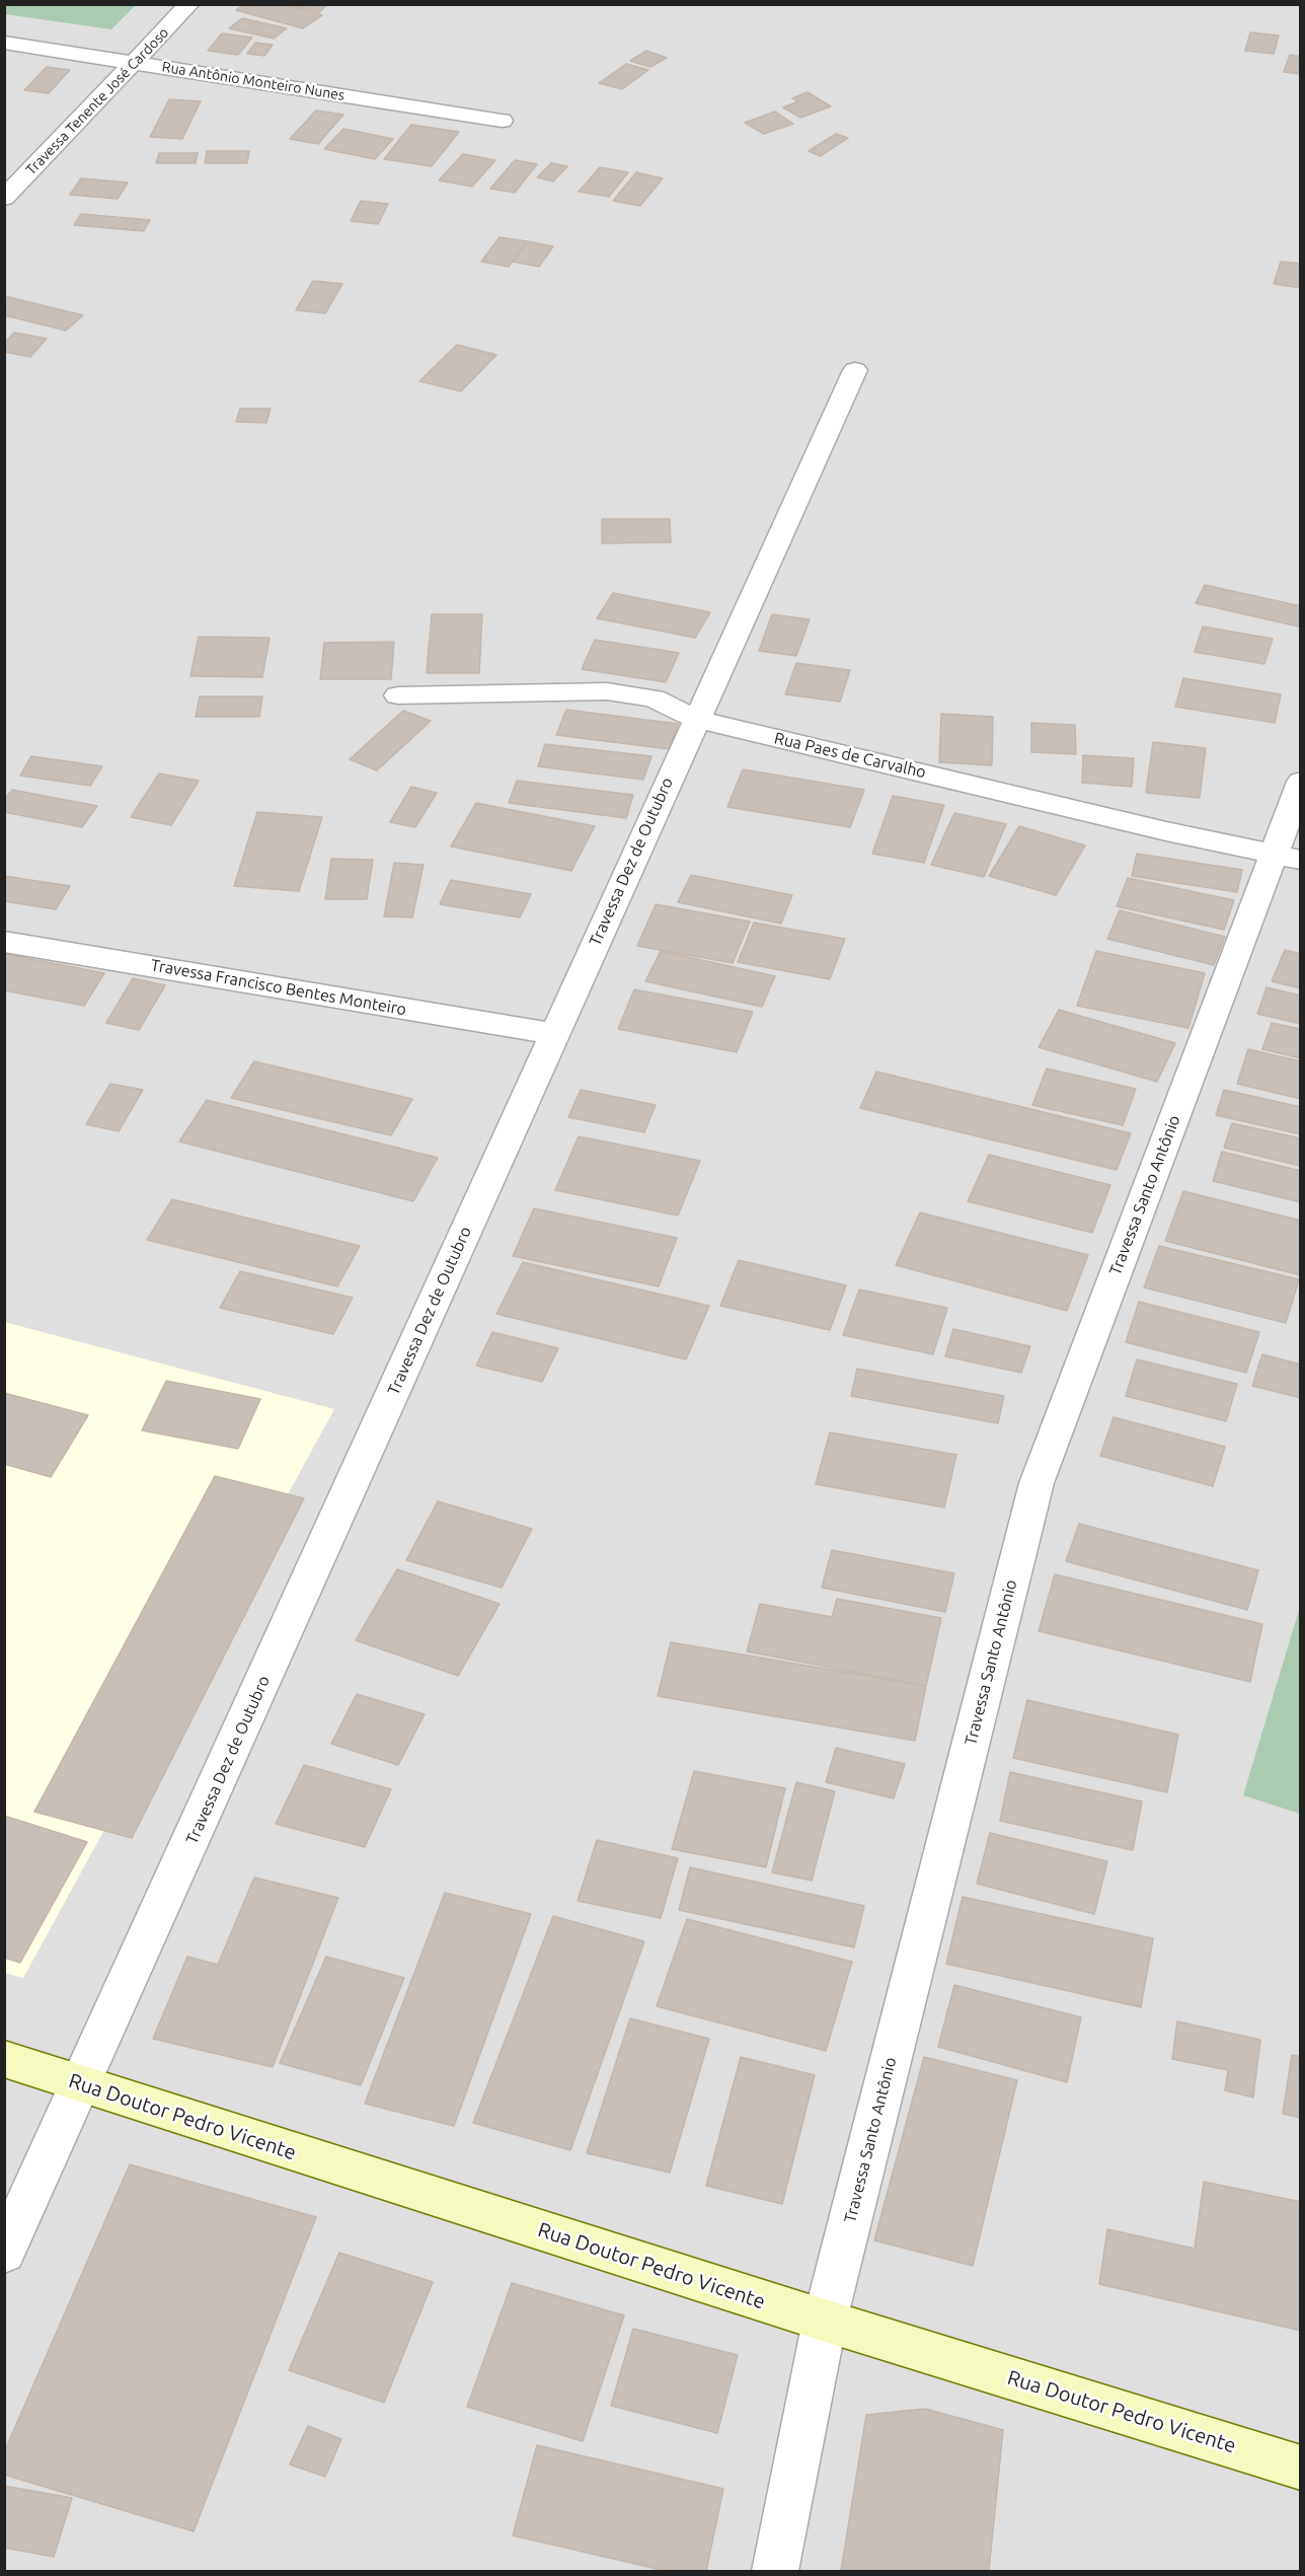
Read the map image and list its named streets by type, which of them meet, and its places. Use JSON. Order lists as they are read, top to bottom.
{
  "streets": {
    "street": [
      "Rua Antônio Monteiro Nunes",
      "Travessa Tenente José Cardoso",
      "Rua Paes de Carvalho",
      "Travessa Dez de Outubro",
      "Travessa Francisco Bentes Monteiro",
      "Travessa Santo Antônio",
      "Rua Doutor Pedro Vicente"
    ]
  },
  "crossings": [
    ["Rua Antônio Monteiro Nunes", "Travessa Tenente José Cardoso"],
    ["Rua Paes de Carvalho", "Travessa Dez de Outubro"],
    ["Rua Paes de Carvalho", "Travessa Santo Antônio"],
    ["Travessa Dez de Outubro", "Travessa Francisco Bentes Monteiro"],
    ["Travessa Dez de Outubro", "Rua Doutor Pedro Vicente"],
    ["Travessa Santo Antônio", "Rua Doutor Pedro Vicente"]
  ]
}
